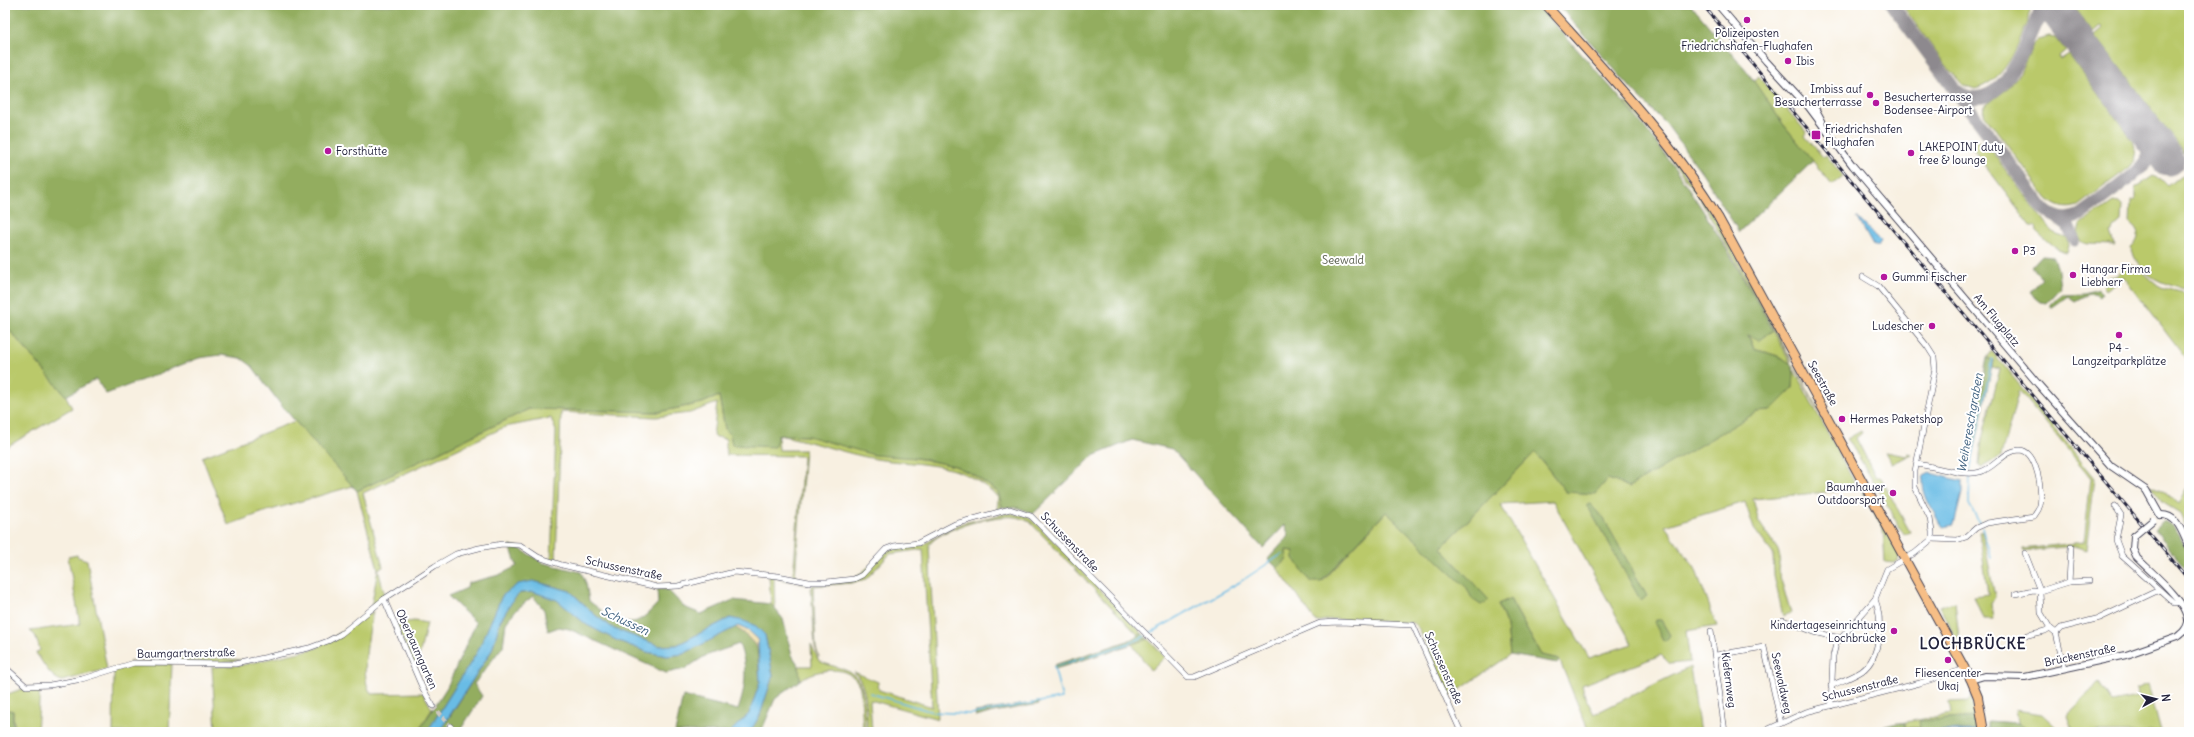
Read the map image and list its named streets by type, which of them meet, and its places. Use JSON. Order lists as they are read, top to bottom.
{
  "streets": {
    "main road": ["Seestraße"],
    "street": [
      "Am Flugplatz",
      "Schussenstraße",
      "Oberbaumgarten",
      "Baumgartnerstraße",
      "Brückenstraße",
      "Kiefernweg",
      "Seewaldweg"
    ]
  },
  "crossings": [
    ["Am Flugplatz", "Brückenstraße"],
    ["Seestraße", "Schussenstraße"],
    ["Seestraße", "Brückenstraße"],
    ["Schussenstraße", "Baumgartnerstraße"],
    ["Schussenstraße", "Seewaldweg"],
    ["Oberbaumgarten", "Baumgartnerstraße"],
    ["Kiefernweg", "Seewaldweg"]
  ],
  "districts": ["LOCHBRÜCKE"],
  "water": ["Weihereschgraben", "Schussen"],
  "parks": ["Seewald"],
  "places": {
    "other": [
      "Polizeiposten Friedrichshafen-Flughafen",
      "Ibis",
      "Imbiss auf Besucherterrasse",
      "Besucherterrasse Bodensee-Airport",
      "Forsthütte",
      "LAKEPOINT duty free & lounge",
      "P3",
      "Hangar Firma Liebherr",
      "Gummi Fischer",
      "Ludescher",
      "P4 - Langzeitparkplätze",
      "Hermes Paketshop",
      "Baumhauer Outdoorsport",
      "Kindertageseinrichtung Lochbrücke",
      "Fliesencenter Ukaj"
    ],
    "transit": ["Friedrichshafen Flughafen"]
  },
  "north": "right"
}
